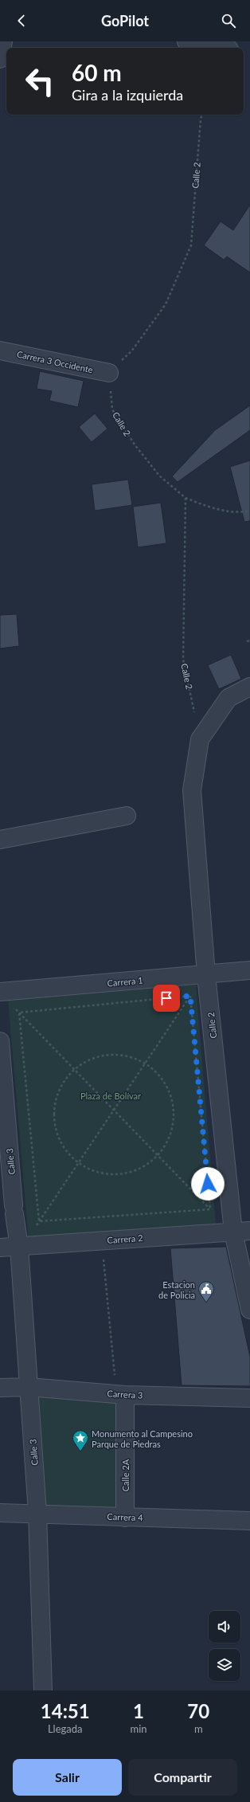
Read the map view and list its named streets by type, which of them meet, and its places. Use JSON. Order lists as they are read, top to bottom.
{
  "streets": {
    "street": [
      "Calle 2",
      "Carrera 3 Occidente",
      "Carrera 1",
      "Calle 3",
      "Carrera 2",
      "Carrera 3",
      "Calle 2A",
      "Carrera 4"
    ]
  },
  "crossings": [
    ["Calle 2", "Carrera 3 Occidente"],
    ["Calle 2", "Carrera 1"],
    ["Calle 2", "Carrera 2"],
    ["Calle 3", "Carrera 2"],
    ["Calle 3", "Carrera 3"],
    ["Calle 3", "Carrera 4"],
    ["Carrera 3", "Calle 2A"],
    ["Calle 2A", "Carrera 4"]
  ],
  "parks": ["Plaza de Bolívar"],
  "places": {
    "public building": ["Estacion de Policia"],
    "place": ["Monumento al Campesino Parque de Piedras"]
  },
  "page": {
    "header": "GoPilot",
    "turn": ["60 m", "Gira a la izquierda"],
    "eta": [
      "14:51",
      "Llegada",
      "1",
      "min",
      "70",
      "m"
    ],
    "buttons": ["Salir", "Compartir"]
  }
}
